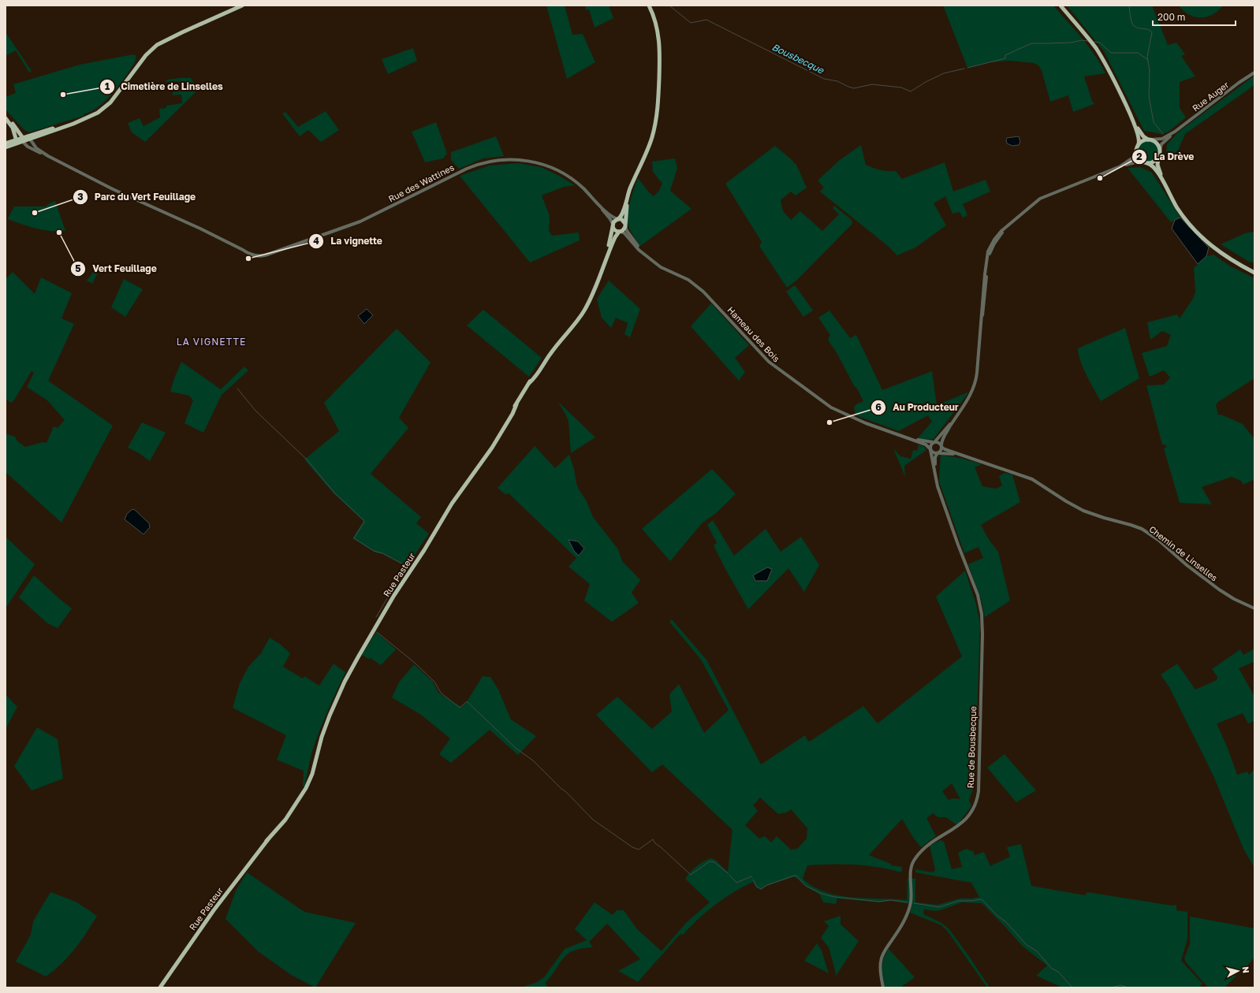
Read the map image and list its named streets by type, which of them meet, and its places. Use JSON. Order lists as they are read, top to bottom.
{
  "streets": {
    "main road": ["Rue Pasteur"],
    "street": [
      "Rue Auger",
      "Rue des Wattines",
      "Hameau des Bois",
      "Chemin de Linselles",
      "Rue de Bousbecque"
    ]
  },
  "crossings": [
    ["Rue des Wattines", "Hameau des Bois"],
    ["Rue des Wattines", "Rue Pasteur"],
    ["Hameau des Bois", "Rue Pasteur"],
    ["Hameau des Bois", "Rue de Bousbecque"]
  ],
  "districts": ["LA VIGNETTE"],
  "water": ["Bousbecque"],
  "places": [
    "Cimetière de Linselles",
    "La Drève",
    "Parc du Vert Feuillage",
    "Vert Feuillage",
    "La vignette",
    "Au Producteur"
  ],
  "scale_bar": "200 m",
  "north": "right"
}
